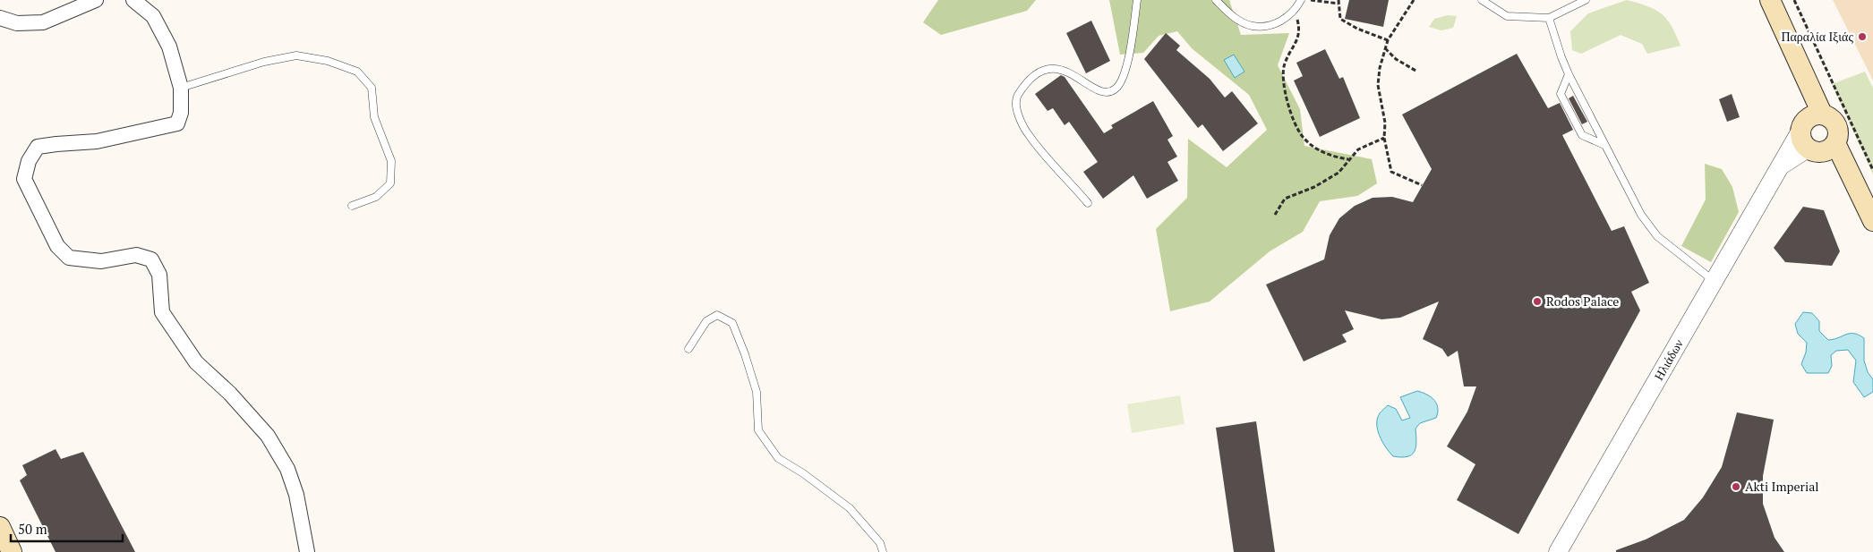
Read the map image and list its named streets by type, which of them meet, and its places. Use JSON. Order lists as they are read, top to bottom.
{
  "streets": {
    "street": ["Ηλιάδων"]
  },
  "places": ["Παραλία Ιξιάς", "Rodos Palace", "Akti Imperial"],
  "scale_bar": "50 m"
}
